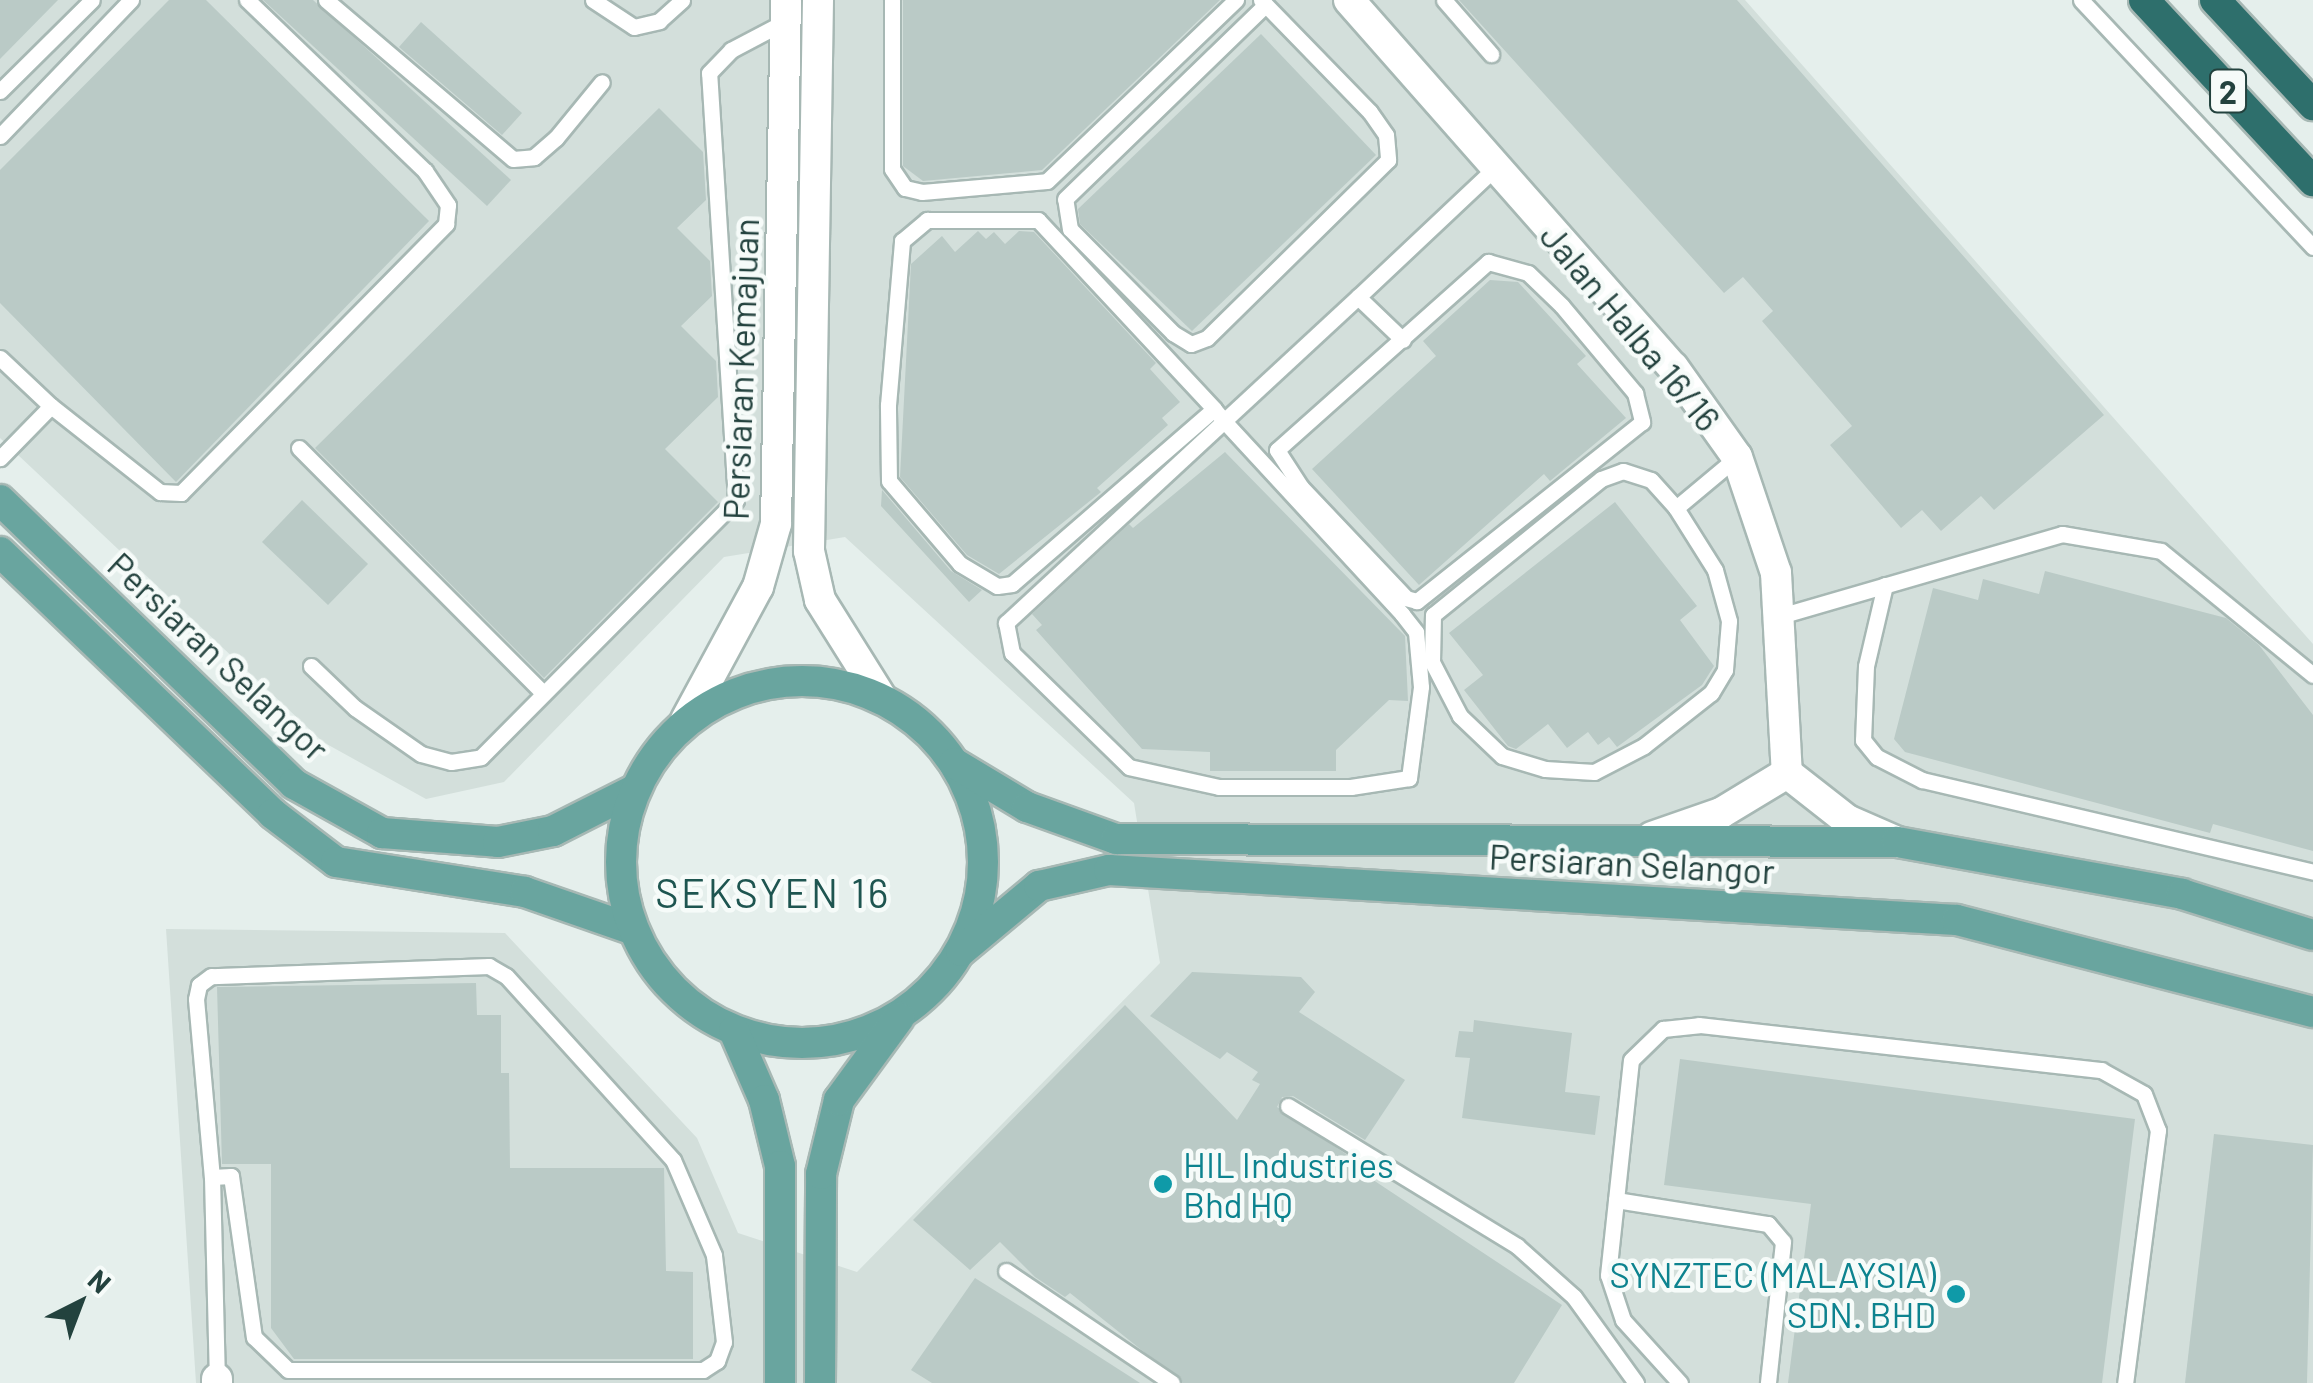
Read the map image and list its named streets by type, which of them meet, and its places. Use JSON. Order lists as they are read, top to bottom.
{
  "streets": {
    "highway": ["2"],
    "main road": ["Persiaran Selangor"],
    "street": ["Jalan Halba 16/16", "Persiaran Kemajuan"]
  },
  "districts": ["SEKSYEN 16"],
  "places": ["HIL Industries Bhd HQ", "SYNZTEC (MALAYSIA) SDN. BHD"],
  "north": "top right"
}
